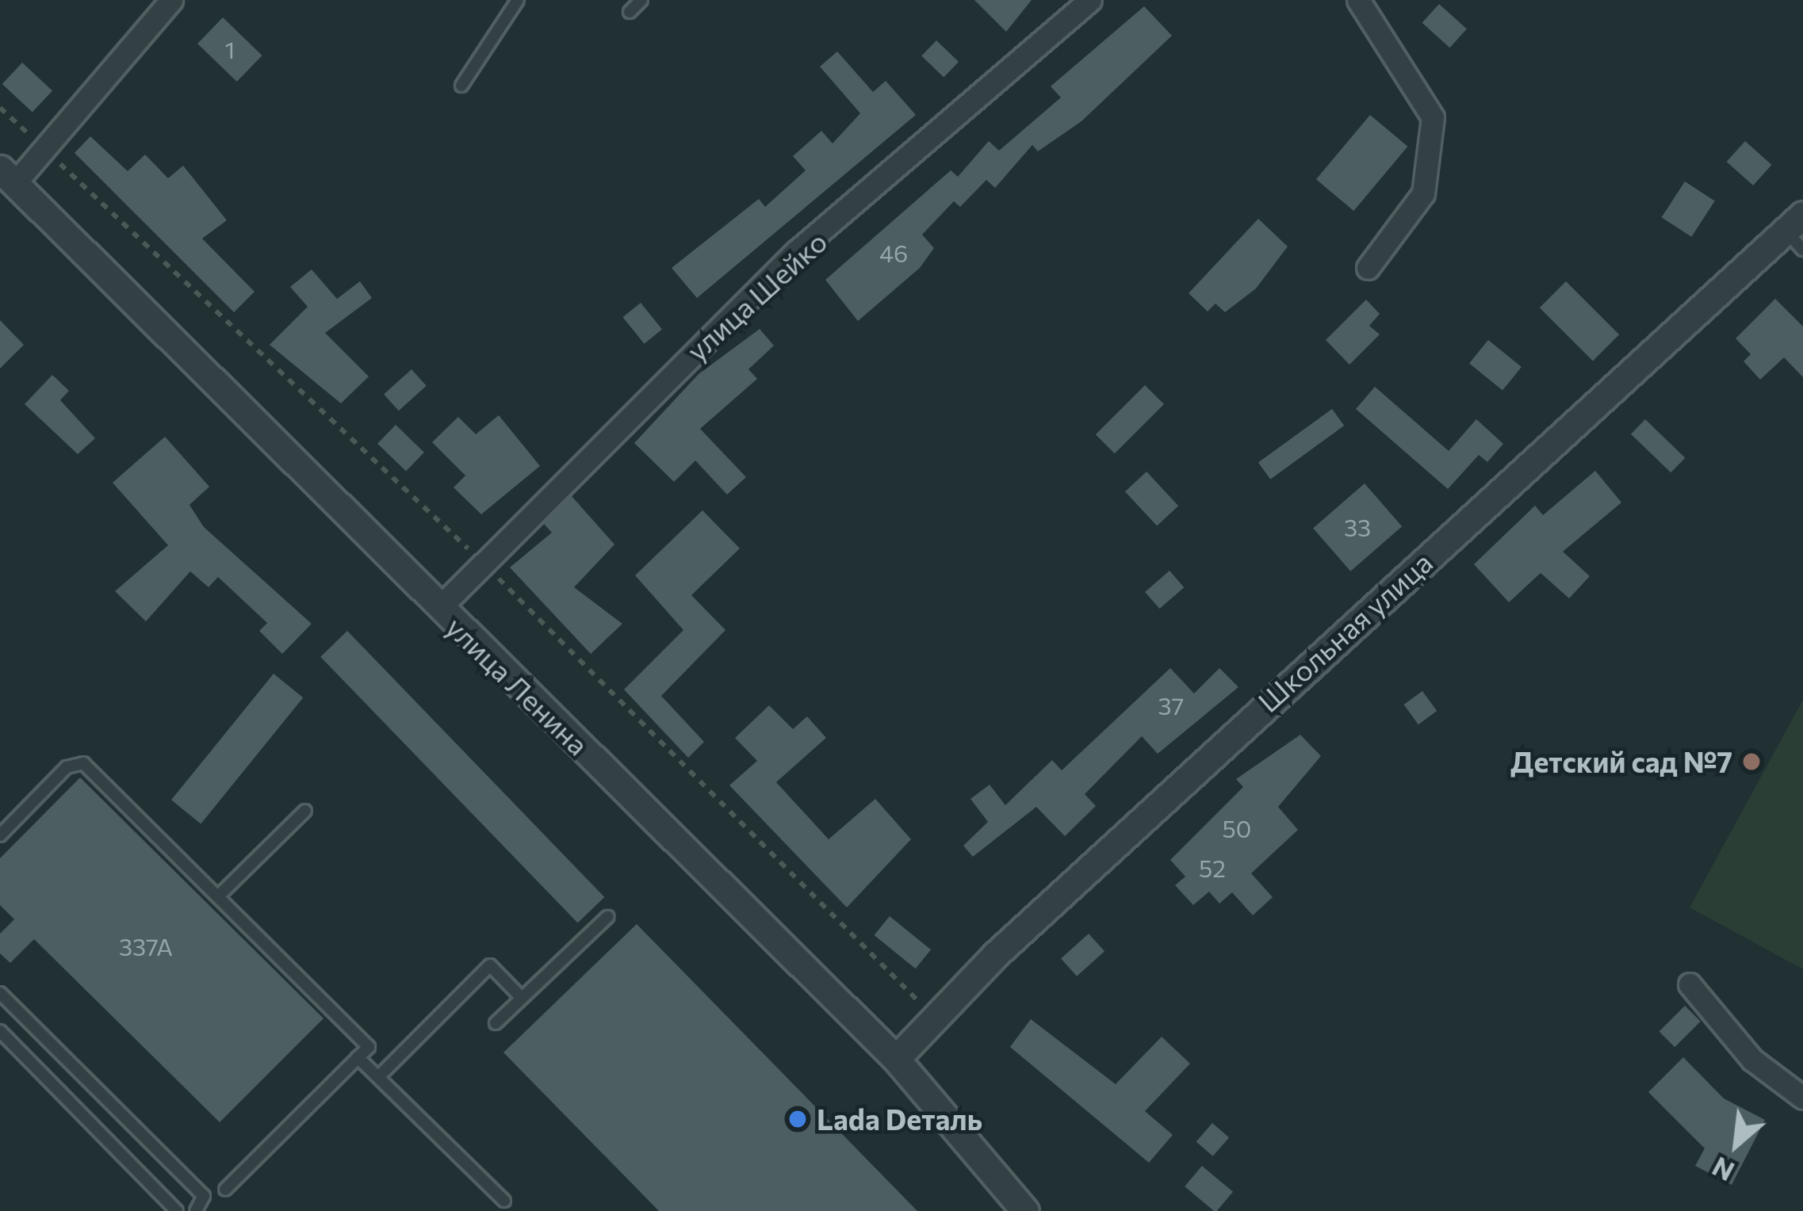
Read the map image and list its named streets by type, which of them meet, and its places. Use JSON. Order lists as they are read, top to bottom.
{
  "streets": {
    "street": ["улица Шейко", "Школьная улица", "улица Ленина"]
  },
  "crossings": [
    ["улица Шейко", "улица Ленина"],
    ["Школьная улица", "улица Ленина"]
  ],
  "places": ["Детский сад №7", "Lada Dеталь"],
  "house_numbers": [
    "1",
    "46",
    "33",
    "37",
    "50",
    "52",
    "337А"
  ],
  "north": "bottom left"
}
